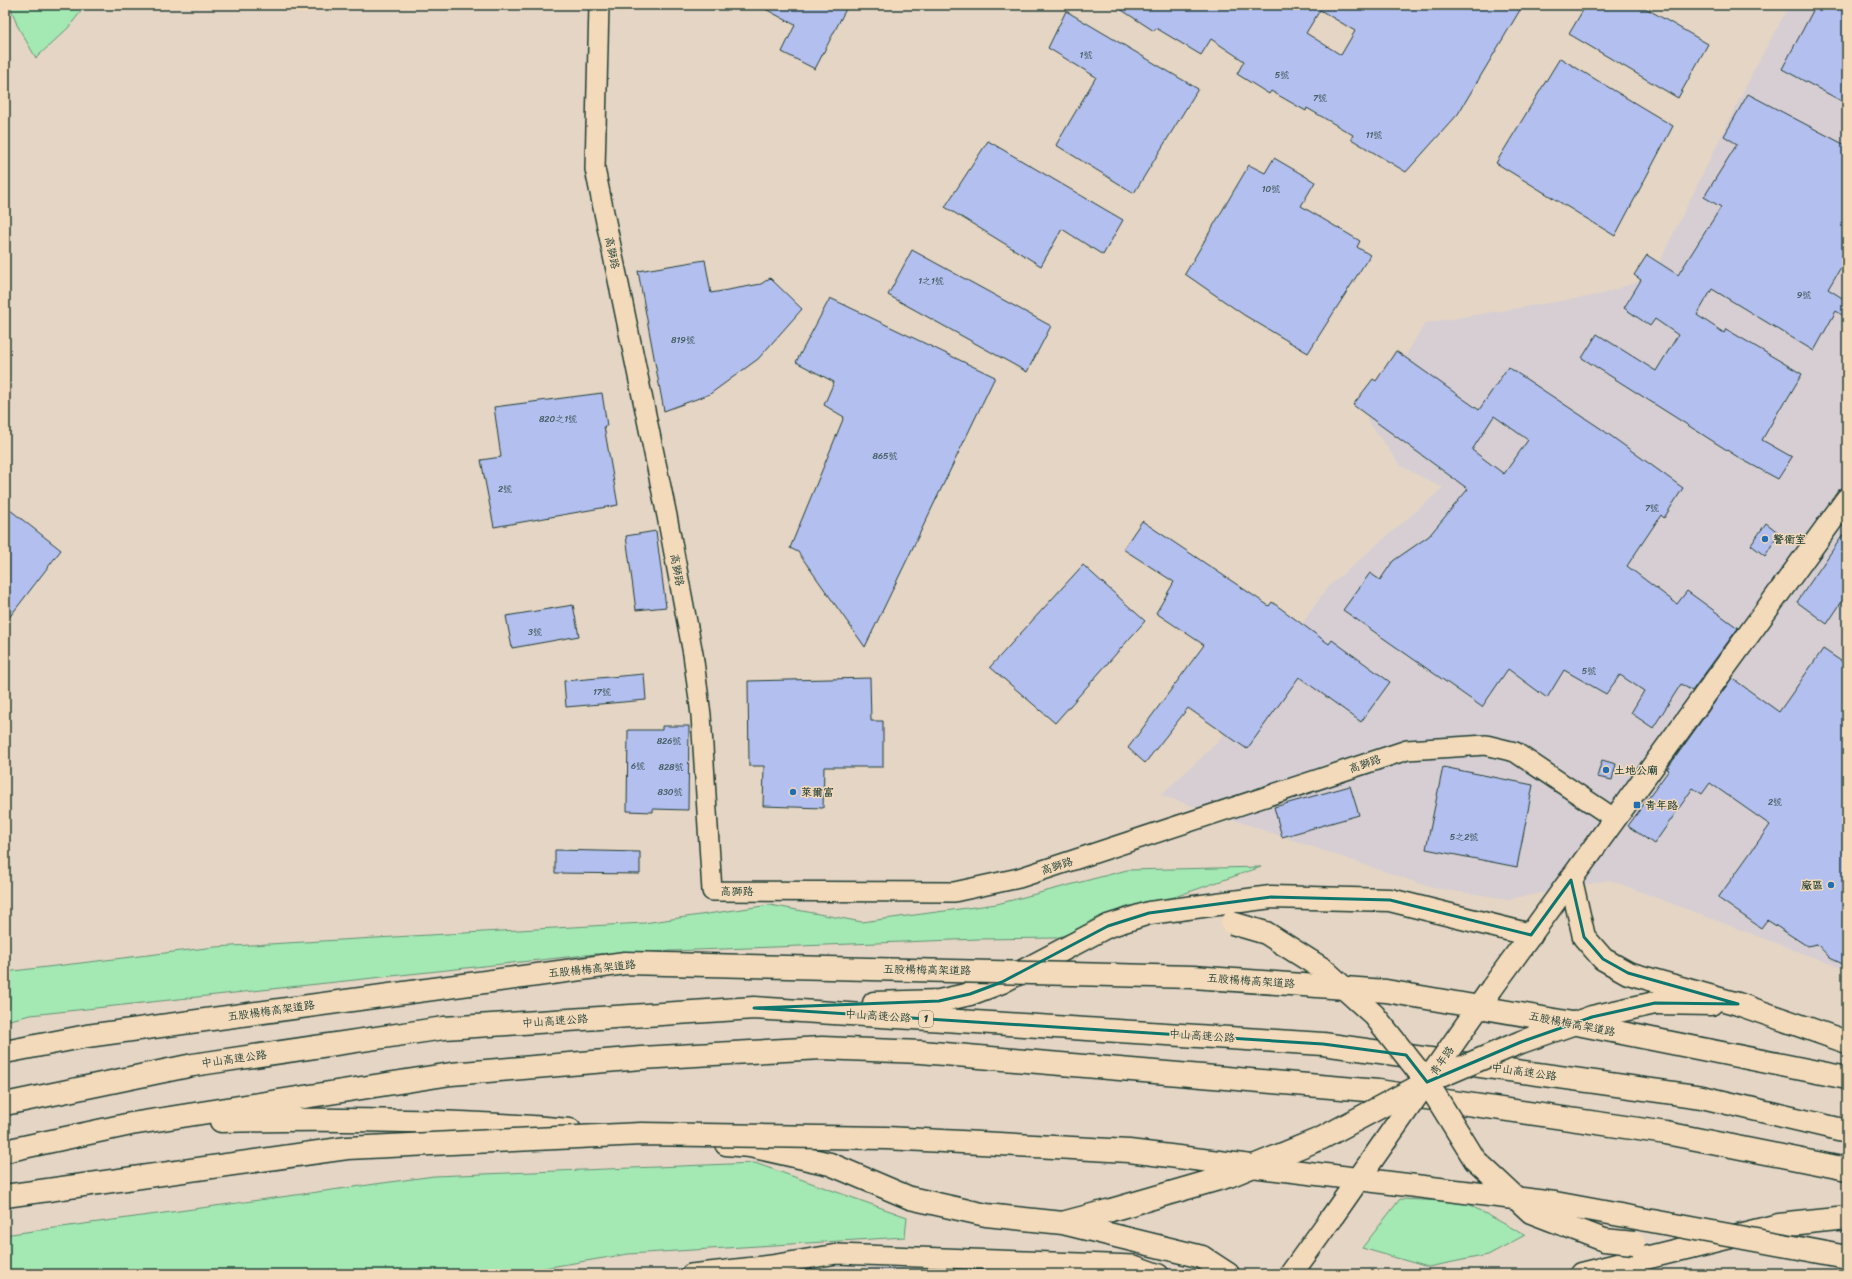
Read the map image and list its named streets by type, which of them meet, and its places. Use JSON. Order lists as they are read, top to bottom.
{
  "streets": {
    "main road": [
      "五股楊梅高架道路",
      "中山高速公路",
      "1",
      "青年路"
    ],
    "street": ["高獅路"]
  },
  "crossings": [
    ["高獅路", "青年路"]
  ],
  "places": {
    "other": [
      "警衛室",
      "土地公廟",
      "萊爾富",
      "廠區"
    ],
    "transit": ["青年路"]
  },
  "house_numbers": [
    "1號",
    "5號",
    "7號",
    "11號",
    "10號",
    "1之1號",
    "9號",
    "819號",
    "820之1號",
    "865號",
    "2號",
    "7號",
    "3號",
    "5號",
    "17號",
    "826號",
    "6號",
    "828號",
    "830號",
    "2號",
    "5之2號"
  ]
}
